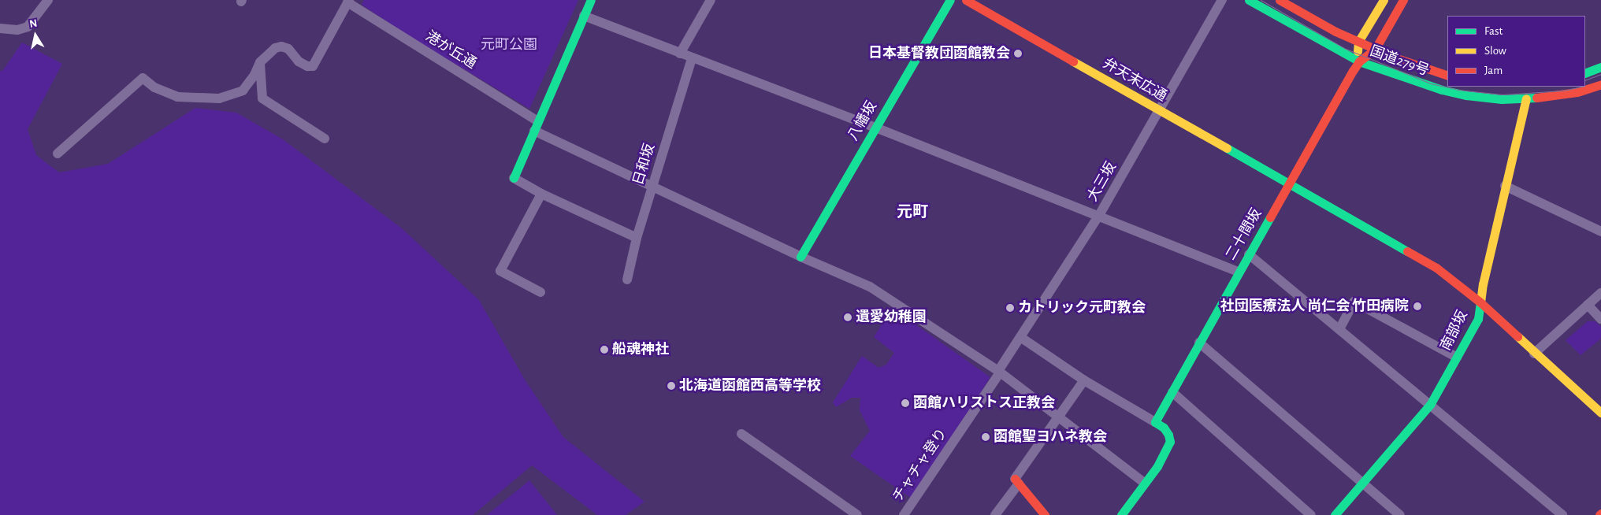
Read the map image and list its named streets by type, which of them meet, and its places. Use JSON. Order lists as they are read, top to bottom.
{
  "streets": {
    "main road": [
      "国道279号",
      "弁天末広通",
      "八幡坂",
      "二十間坂",
      "南部坂"
    ],
    "street": [
      "港が丘通",
      "日和坂",
      "大三坂",
      "チャチャ登り"
    ]
  },
  "crossings": [
    ["国道279号", "二十間坂"],
    ["国道279号", "南部坂"],
    ["弁天末広通", "大三坂"],
    ["弁天末広通", "二十間坂"],
    ["弁天末広通", "南部坂"],
    ["大三坂", "チャチャ登り"]
  ],
  "districts": ["元町"],
  "parks": ["元町公園"],
  "places": [
    "日本基督教団函館教会",
    "社団医療法人 尚仁会 竹田病院",
    "カトリック元町教会",
    "遺愛幼稚園",
    "船魂神社",
    "北海道函館西高等学校",
    "函館ハリストス正教会",
    "函館聖ヨハネ教会"
  ],
  "legend": ["Fast", "Slow", "Jam"],
  "north": "top"
}
